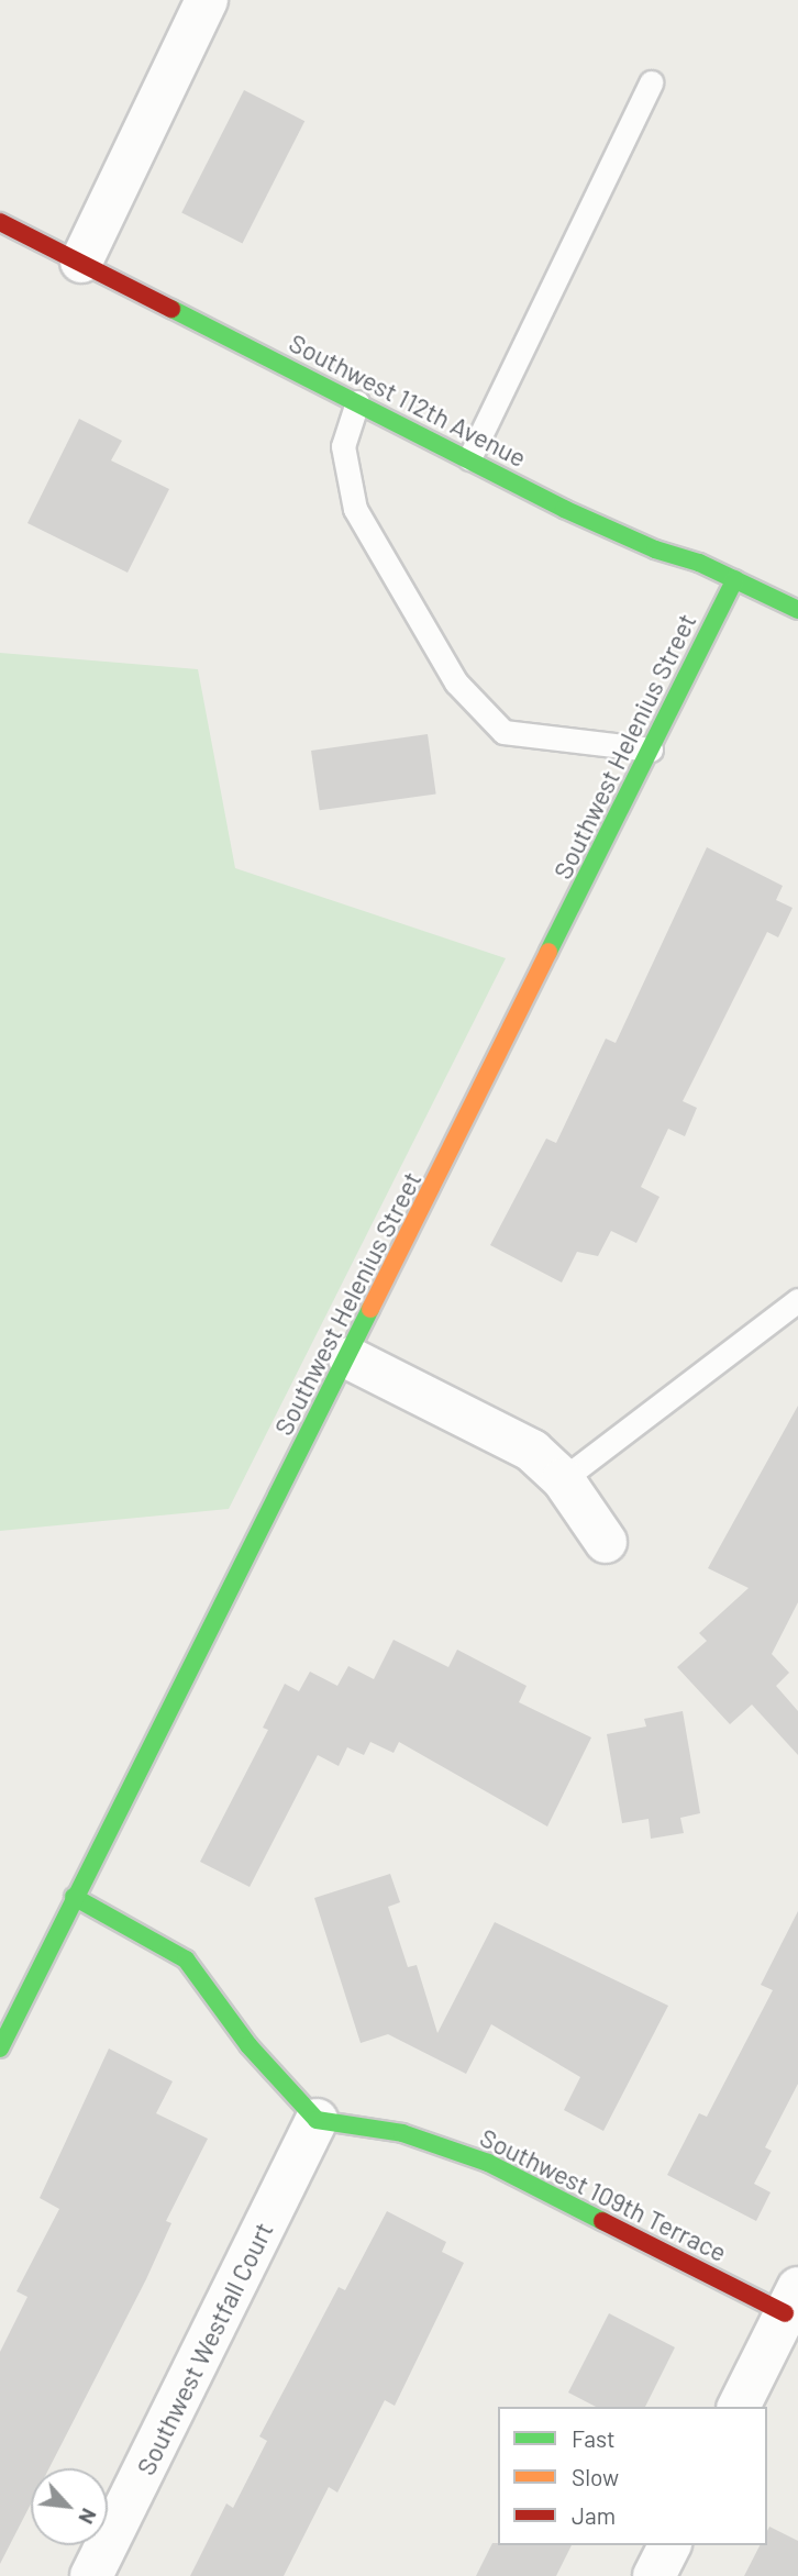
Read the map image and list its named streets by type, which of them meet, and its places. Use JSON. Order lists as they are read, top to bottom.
{
  "streets": {
    "street": [
      "Southwest 112th Avenue",
      "Southwest Helenius Street",
      "Southwest 109th Terrace",
      "Southwest Westfall Court"
    ]
  },
  "crossings": [
    ["Southwest 112th Avenue", "Southwest Helenius Street"],
    ["Southwest 109th Terrace", "Southwest Westfall Court"]
  ],
  "legend": ["Fast", "Slow", "Jam"],
  "north": "bottom right"
}
